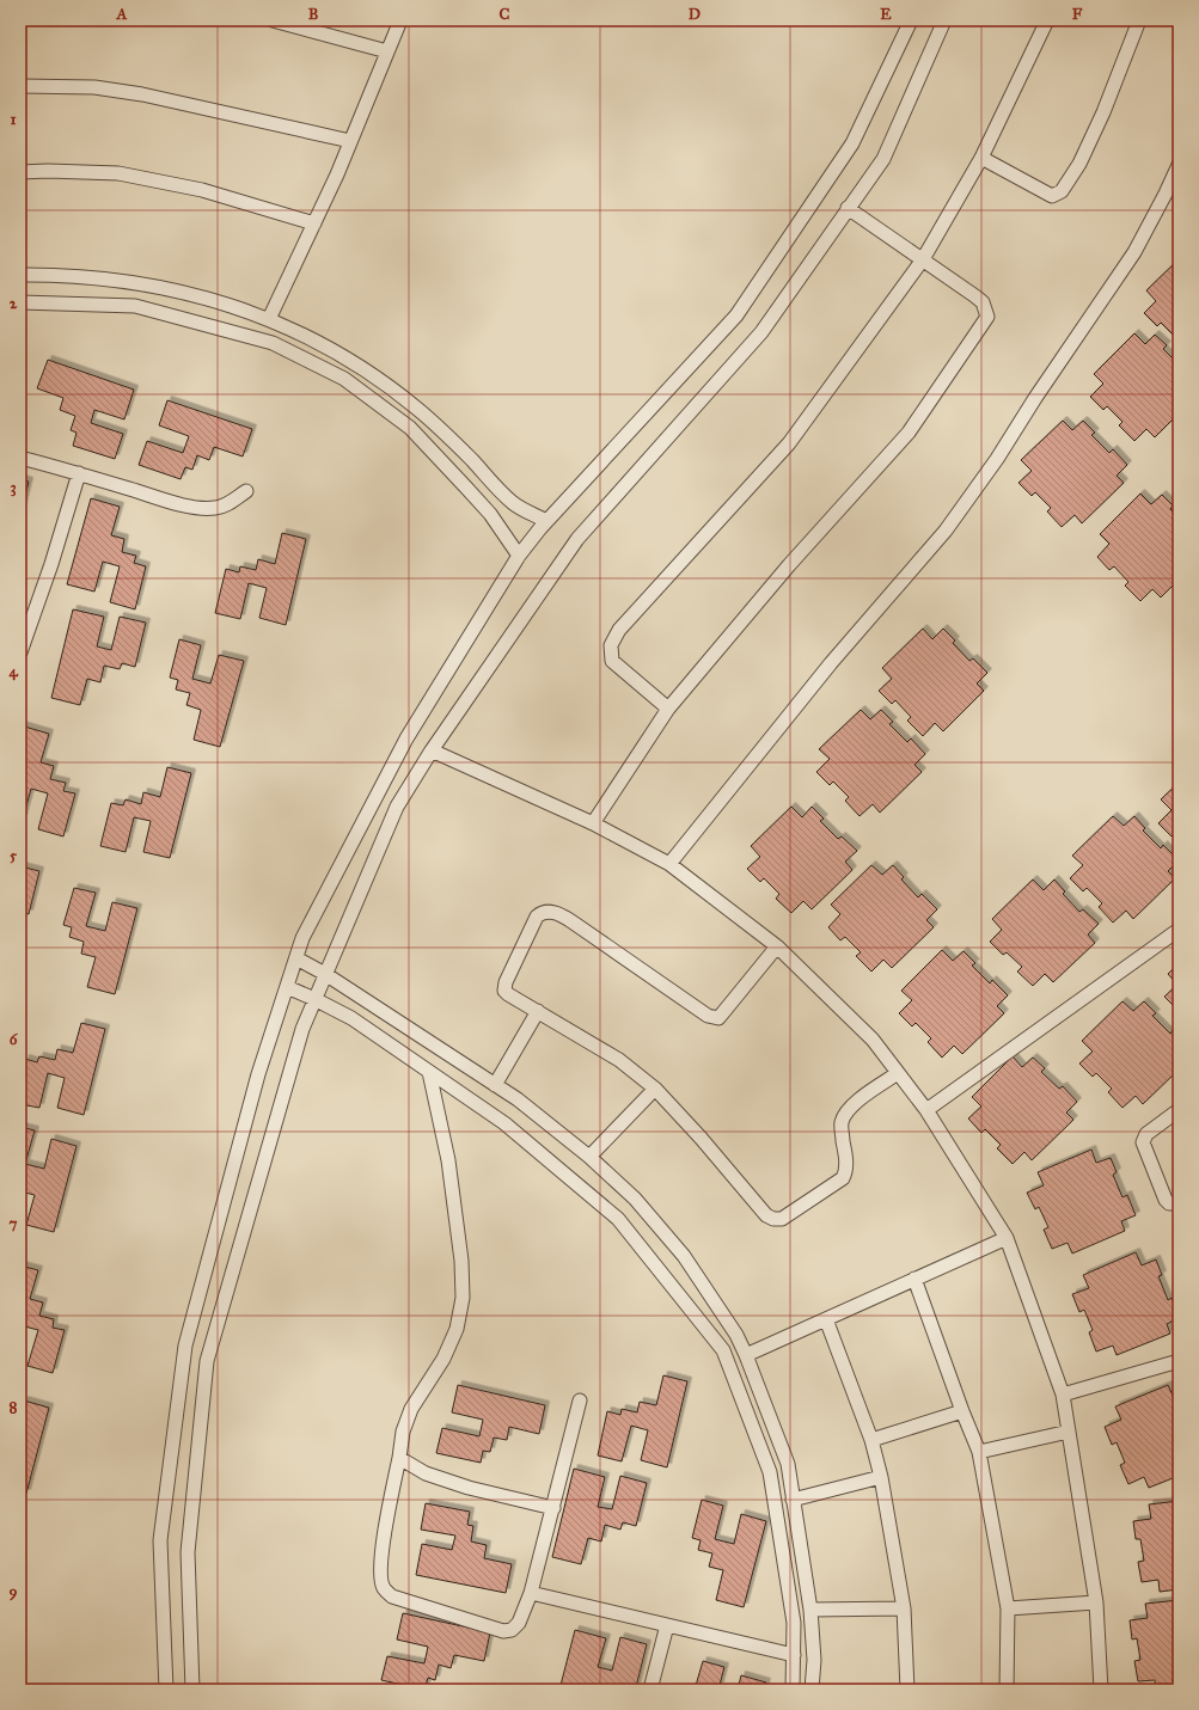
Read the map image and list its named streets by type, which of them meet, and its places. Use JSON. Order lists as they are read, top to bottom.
{
  "grid": {
    "columns": [
      "A",
      "B",
      "C",
      "D",
      "E",
      "F"
    ],
    "rows": [
      "1",
      "2",
      "3",
      "4",
      "5",
      "6",
      "7",
      "8",
      "9"
    ]
  }
}
